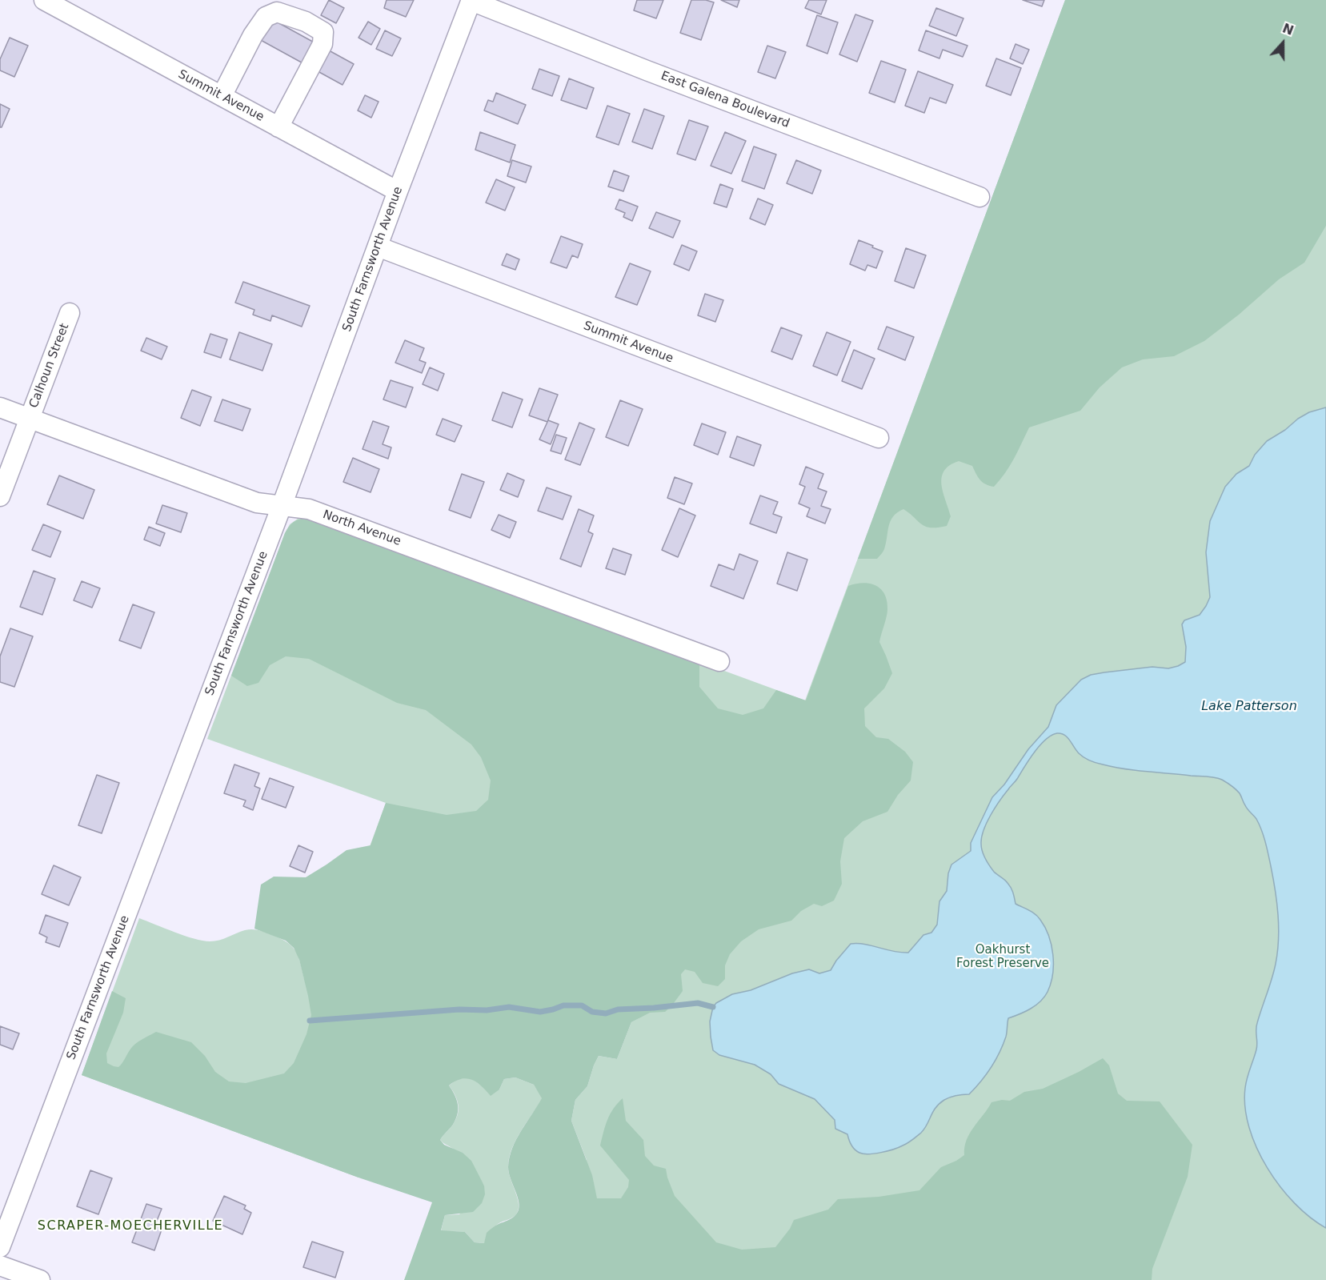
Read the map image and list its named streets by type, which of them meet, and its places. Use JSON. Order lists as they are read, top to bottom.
{
  "streets": {
    "street": [
      "Summit Avenue",
      "East Galena Boulevard",
      "South Farnsworth Avenue",
      "Calhoun Street",
      "North Avenue"
    ]
  },
  "crossings": [
    ["Summit Avenue", "South Farnsworth Avenue"],
    ["East Galena Boulevard", "South Farnsworth Avenue"],
    ["South Farnsworth Avenue", "North Avenue"],
    ["Calhoun Street", "North Avenue"]
  ],
  "districts": ["SCRAPER-MOECHERVILLE"],
  "water": ["Lake Patterson"],
  "parks": ["Oakhurst Forest Preserve"],
  "north": "top"
}
